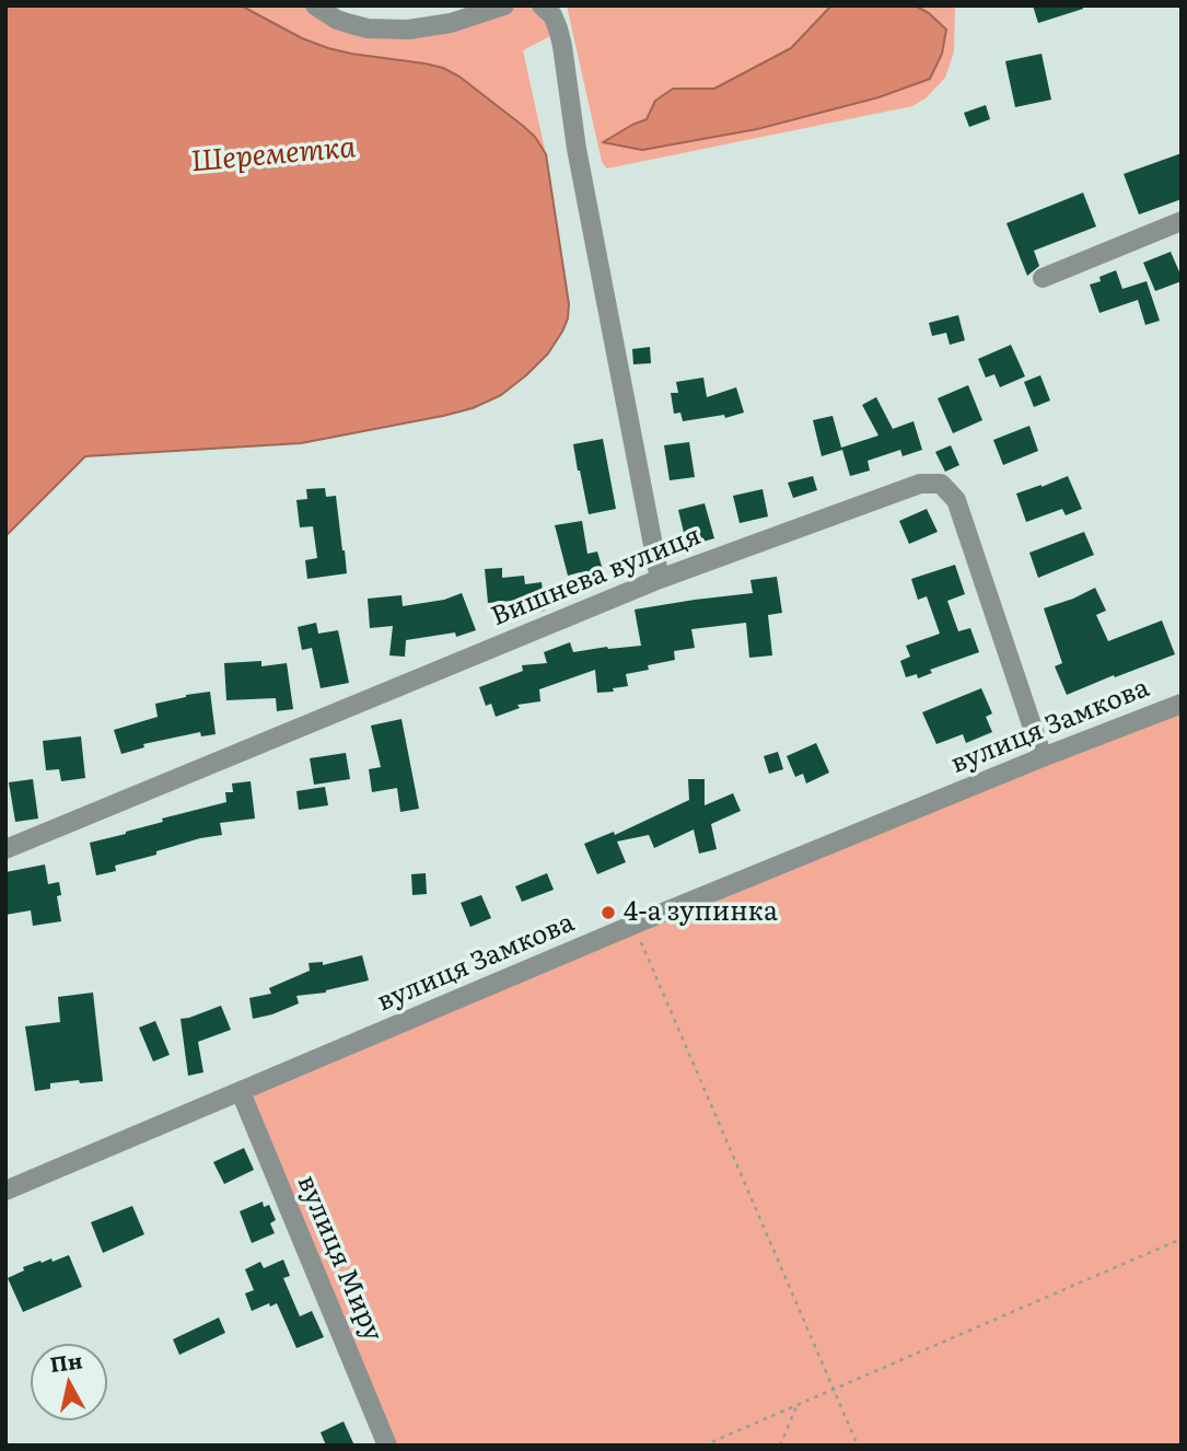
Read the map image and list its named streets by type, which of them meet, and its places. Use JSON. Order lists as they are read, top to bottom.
{
  "streets": {
    "street": ["Вишнева вулиця", "вулиця Замкова", "вулиця Миру"]
  },
  "crossings": [
    ["Вишнева вулиця", "вулиця Замкова"],
    ["вулиця Замкова", "вулиця Миру"]
  ],
  "water": ["Шереметка"],
  "places": ["4-а зупинка"],
  "north": "top"
}
